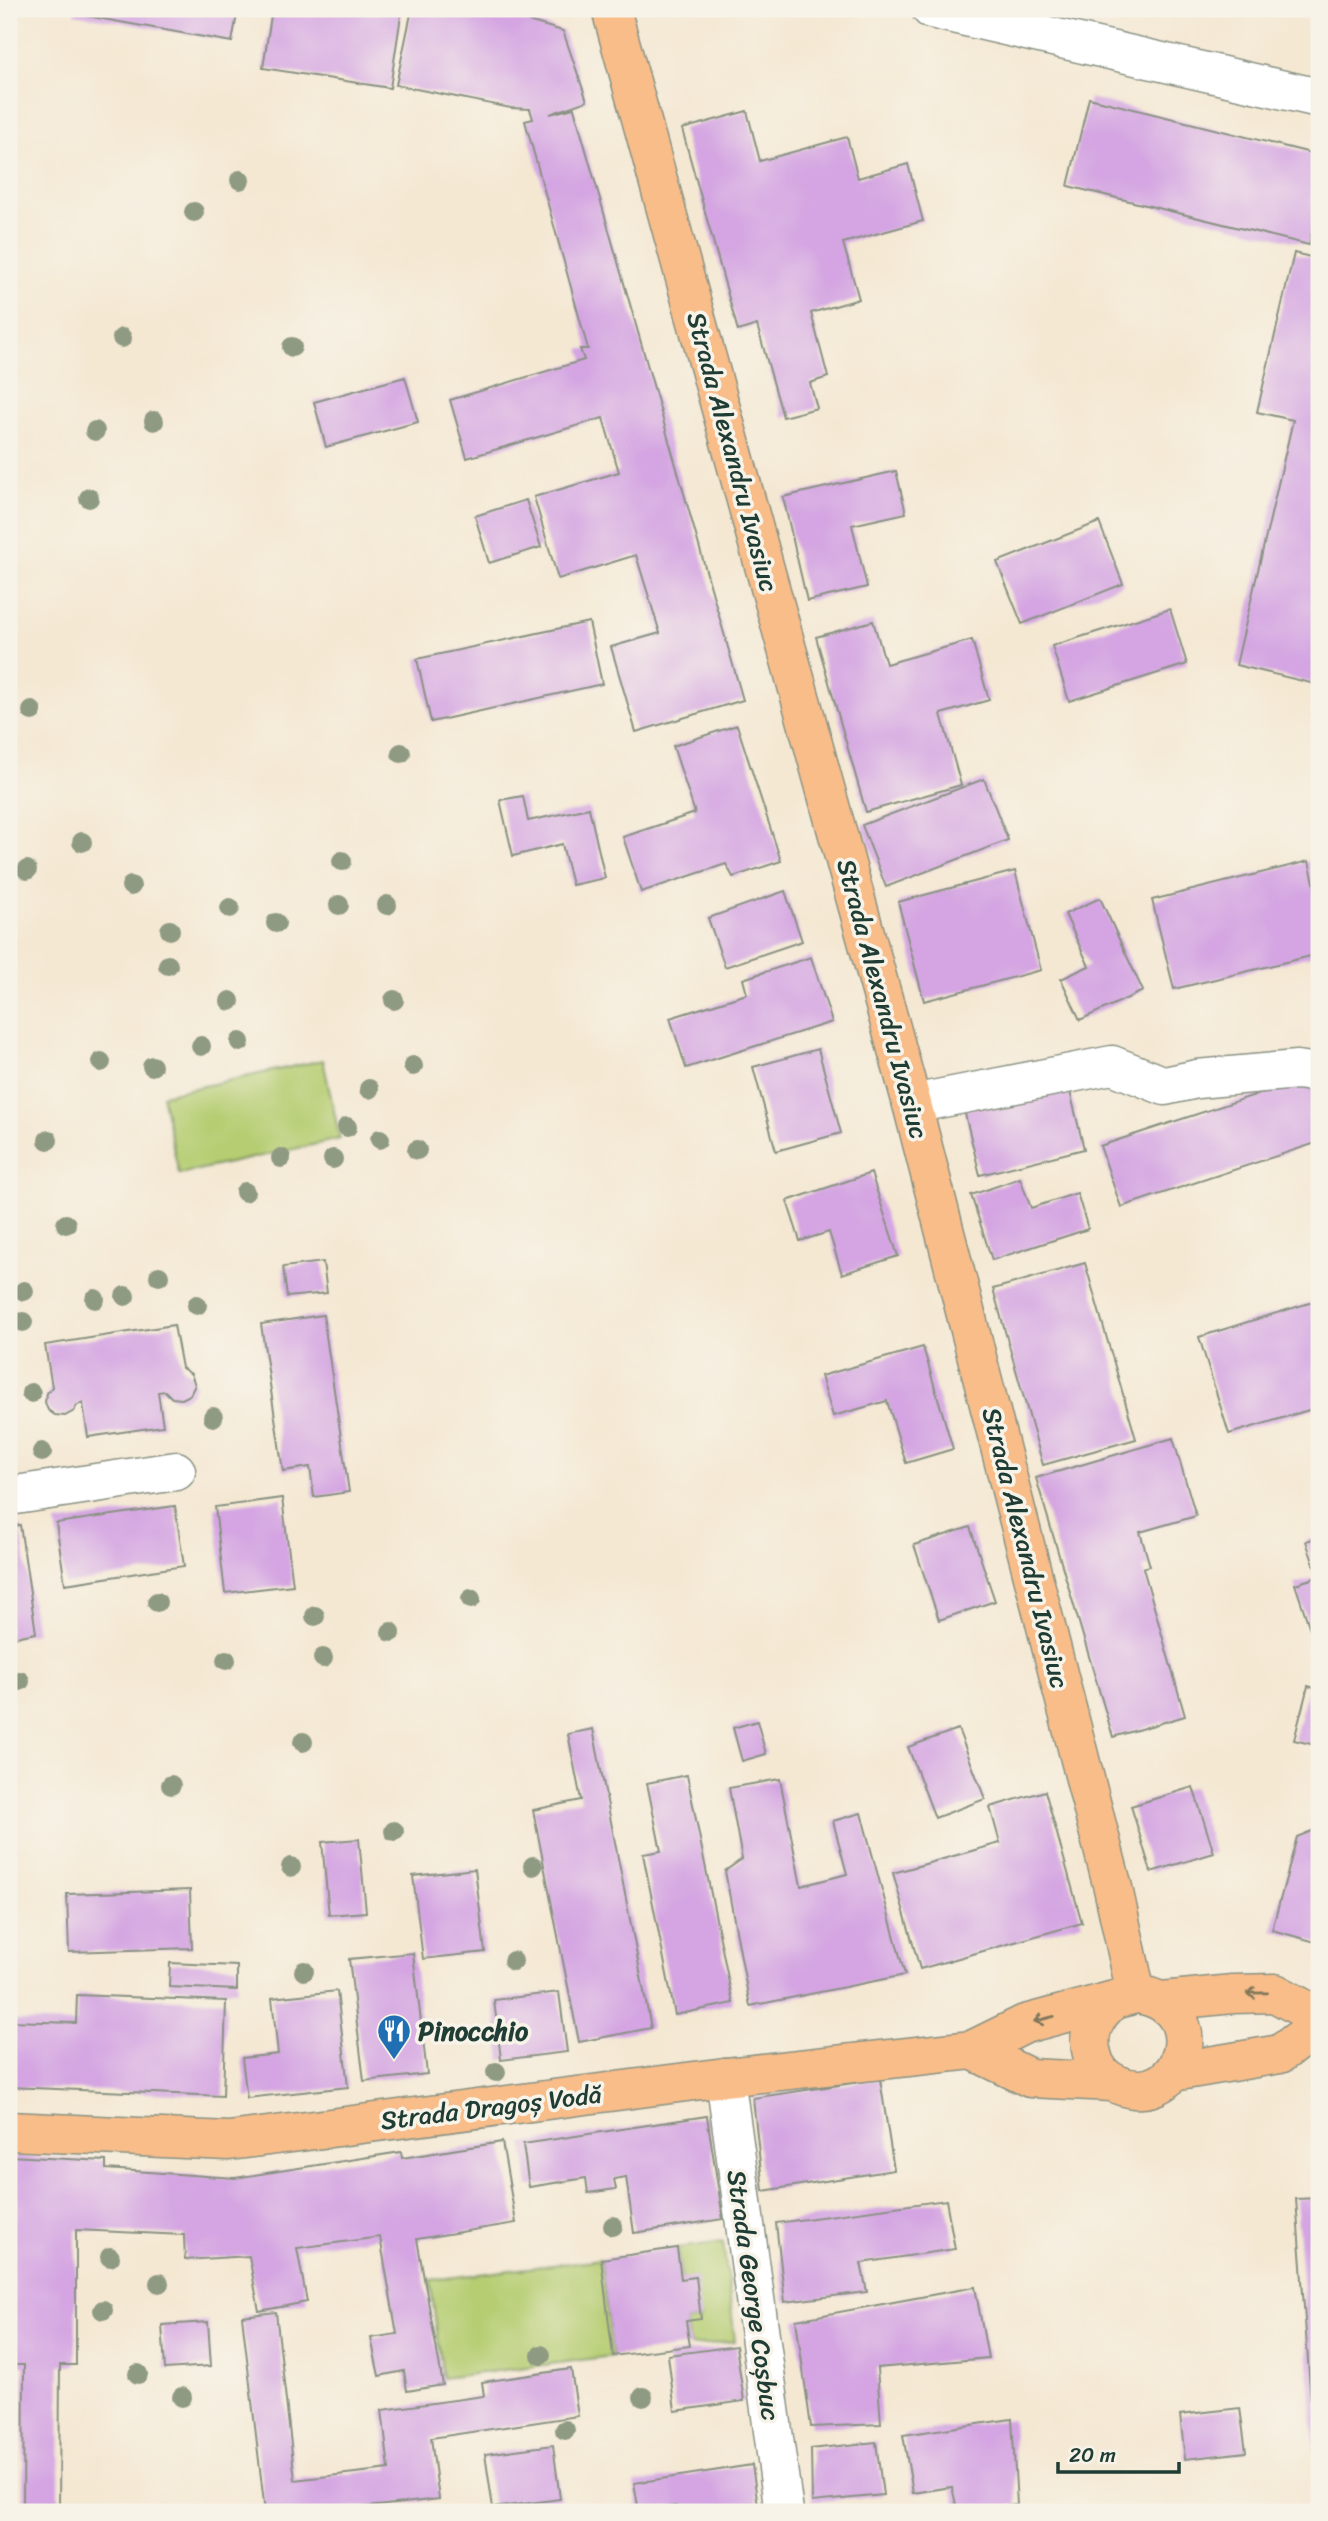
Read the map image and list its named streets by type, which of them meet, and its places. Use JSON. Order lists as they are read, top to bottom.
{
  "streets": {
    "main road": ["Strada Alexandru Ivasiuc", "Strada Dragoș Vodă"],
    "street": ["Strada George Coșbuc"]
  },
  "crossings": [
    ["Strada Alexandru Ivasiuc", "Strada Dragoș Vodă"],
    ["Strada Dragoș Vodă", "Strada George Coșbuc"]
  ],
  "places": {
    "restaurant": ["Pinocchio"]
  },
  "scale_bar": "20 m"
}
